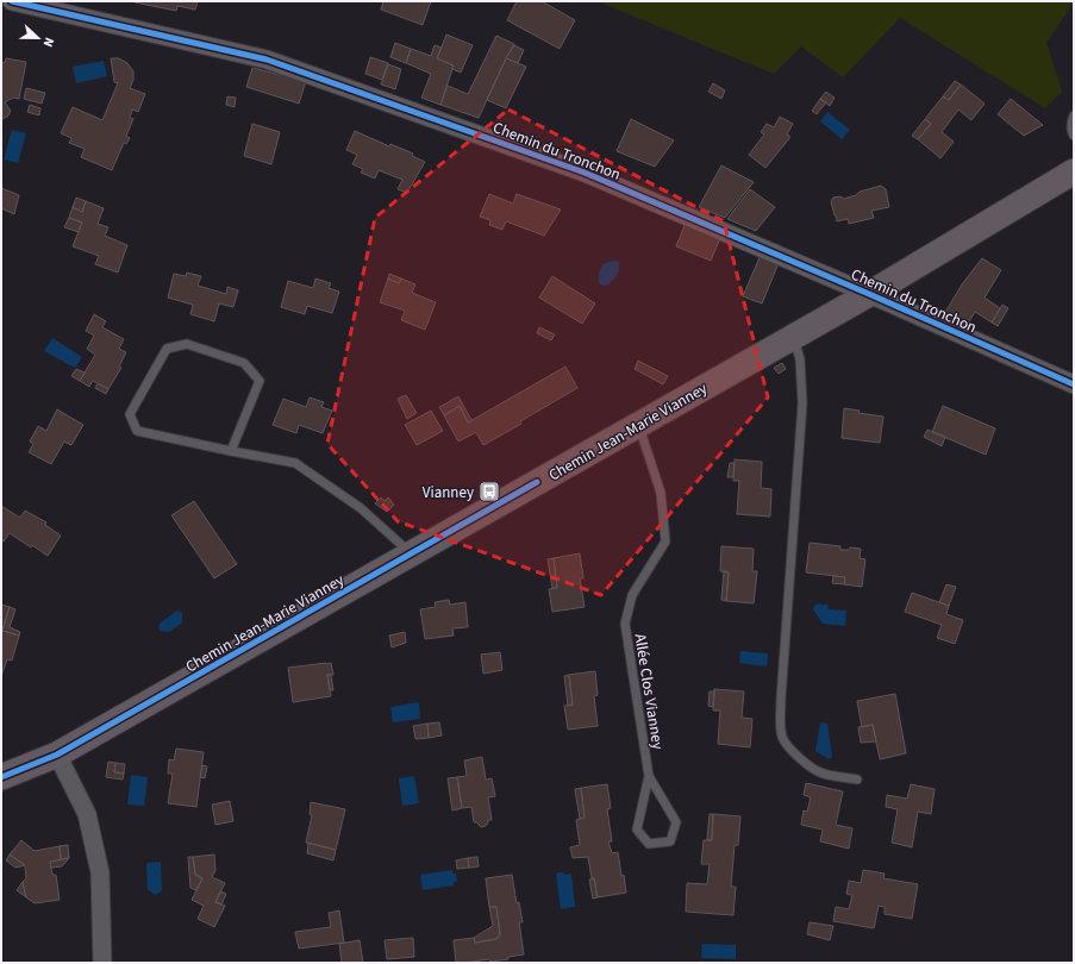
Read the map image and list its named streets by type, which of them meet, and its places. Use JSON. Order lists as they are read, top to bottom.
{
  "streets": {
    "street": ["Chemin du Tronchon", "Chemin Jean-Marie Vianney"],
    "lane": ["Allée Clos Vianney"]
  },
  "crossings": [
    ["Chemin du Tronchon", "Chemin Jean-Marie Vianney"],
    ["Chemin Jean-Marie Vianney", "Allée Clos Vianney"]
  ],
  "places": {
    "bus stop": ["Vianney"]
  },
  "north": "right"
}
